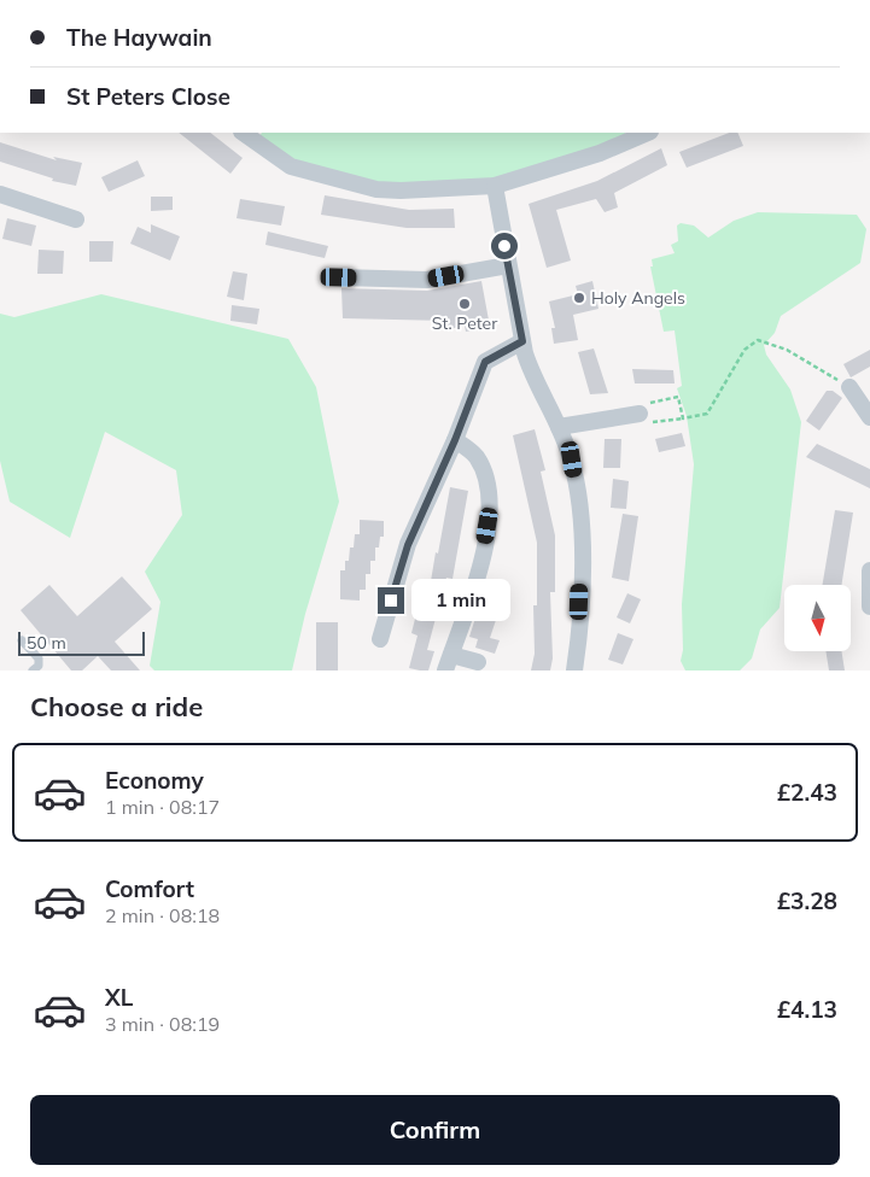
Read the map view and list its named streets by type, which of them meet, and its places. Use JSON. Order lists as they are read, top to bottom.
{
  "places": ["Holy Angels", "St. Peter"],
  "scale_bar": "50 m",
  "north": "bottom",
  "page": {
    "banner": ["The Haywain", "St Peters Close"],
    "bubble": "1 min",
    "scale": "50 m",
    "heading": "Choose a ride",
    "list": [
      {
        "name": "Economy",
        "note": "1 min · 08:17",
        "value": "£2.43"
      },
      {
        "name": "Comfort",
        "note": "2 min · 08:18",
        "value": "£3.28"
      },
      {
        "name": "XL",
        "note": "3 min · 08:19",
        "value": "£4.13"
      }
    ],
    "buttons": "Confirm"
  }
}
